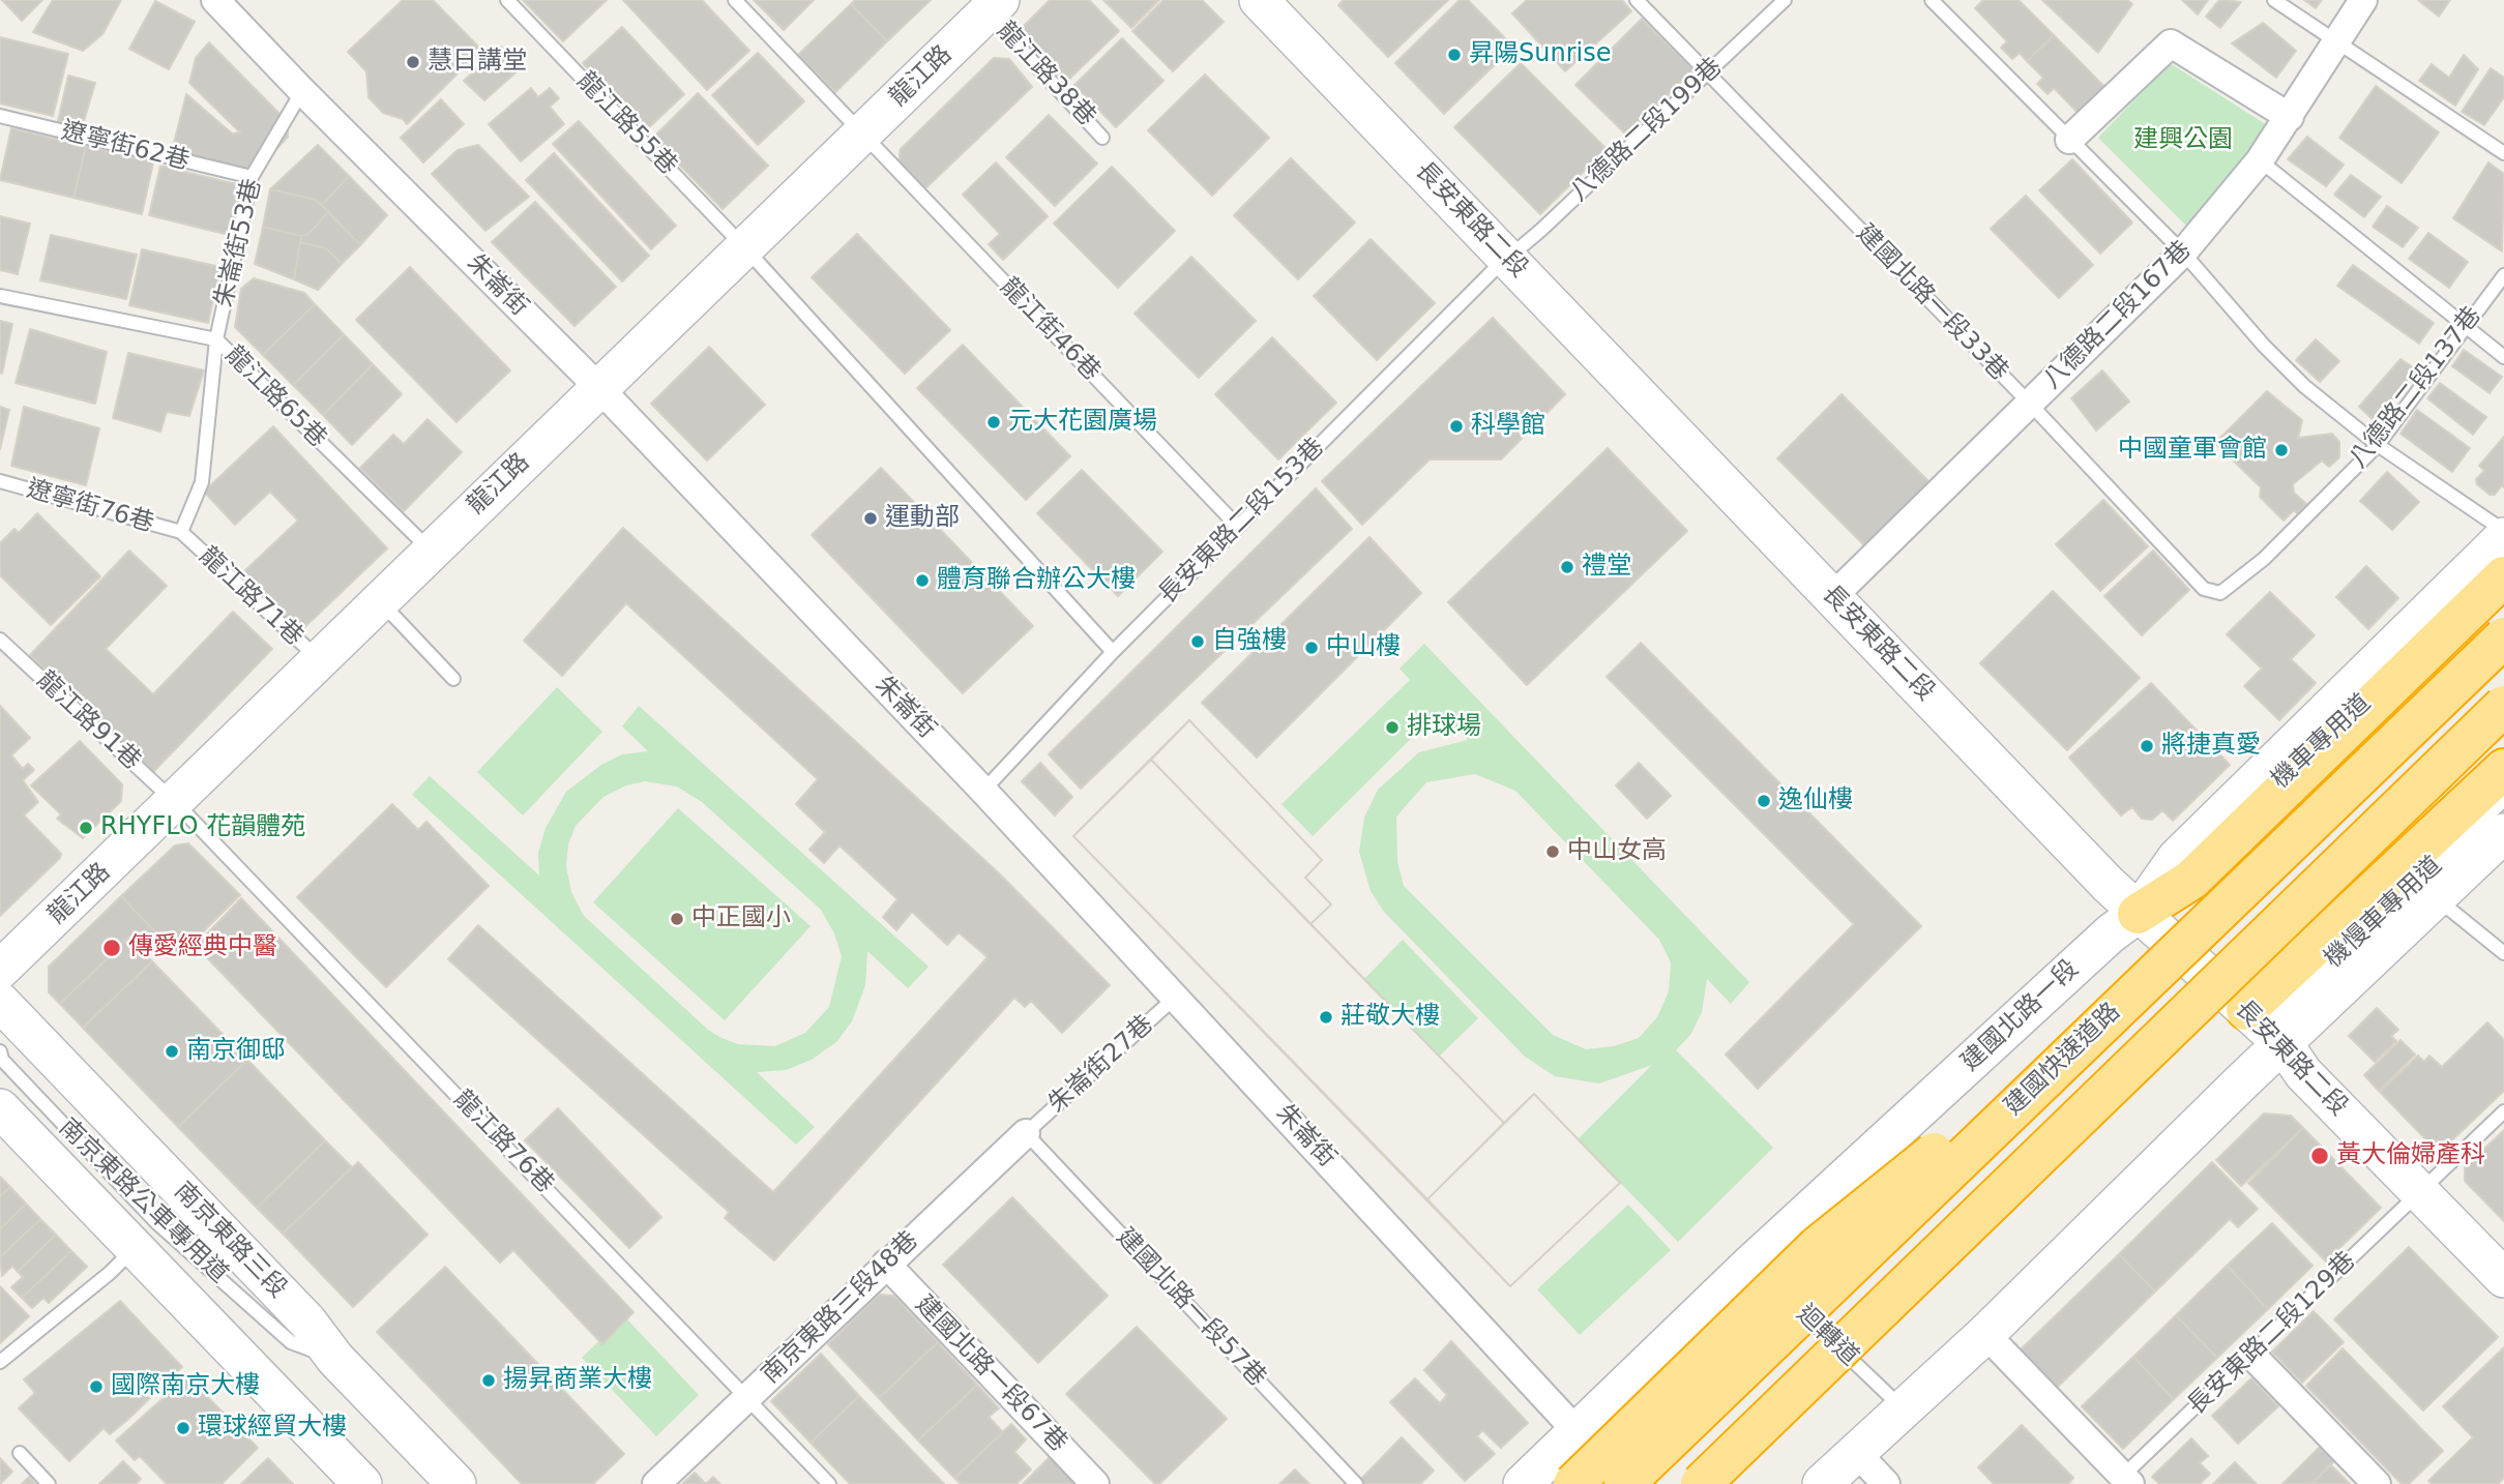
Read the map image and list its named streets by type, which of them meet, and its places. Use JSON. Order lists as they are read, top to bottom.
{
  "streets": {
    "highway": ["建國快速道路"],
    "street": [
      "龍江路",
      "長安東路二段",
      "朱崙街",
      "八德路二段167巷",
      "建國北路一段",
      "南京東路三段",
      "南京東路三段48巷",
      "建國北路一段67巷"
    ],
    "lane": [
      "龍江路38巷",
      "龍江路55巷",
      "八德路二段199巷",
      "遼寧街62巷",
      "朱崙街53巷",
      "建國北路一段33巷",
      "龍江街46巷",
      "八德路二段137巷",
      "龍江路65巷",
      "遼寧街76巷",
      "長安東路二段153巷",
      "龍江路71巷",
      "龍江路91巷",
      "機車專用道",
      "朱崙街27巷",
      "龍江路76巷",
      "南京東路公車專用道",
      "建國北路一段57巷",
      "長安東路二段129巷",
      "迴轉道"
    ]
  },
  "crossings": [
    ["龍江路38巷", "龍江路"],
    ["龍江路", "龍江路55巷"],
    ["龍江路", "朱崙街"],
    ["龍江路", "龍江街46巷"],
    ["龍江路", "龍江路65巷"],
    ["龍江路", "龍江路71巷"],
    ["龍江路", "龍江路91巷"],
    ["龍江路", "龍江路76巷"],
    ["龍江路55巷", "長安東路二段153巷"],
    ["八德路二段199巷", "長安東路二段"],
    ["八德路二段199巷", "建國北路一段33巷"],
    ["八德路二段199巷", "長安東路二段153巷"],
    ["遼寧街62巷", "朱崙街53巷"],
    ["長安東路二段", "八德路二段167巷"],
    ["長安東路二段", "長安東路二段153巷"],
    ["長安東路二段", "機車專用道"],
    ["長安東路二段", "建國北路一段"],
    ["長安東路二段", "長安東路二段129巷"],
    ["朱崙街53巷", "朱崙街"],
    ["朱崙街53巷", "龍江路65巷"],
    ["朱崙街53巷", "遼寧街76巷"],
    ["朱崙街53巷", "龍江路71巷"],
    ["朱崙街", "長安東路二段153巷"],
    ["朱崙街", "建國北路一段"],
    ["朱崙街", "朱崙街27巷"],
    ["建國北路一段33巷", "八德路二段167巷"],
    ["建國北路一段33巷", "八德路二段137巷"],
    ["龍江街46巷", "長安東路二段153巷"],
    ["遼寧街76巷", "龍江路71巷"],
    ["龍江路91巷", "龍江路76巷"],
    ["機車專用道", "建國北路一段"],
    ["建國北路一段", "迴轉道"],
    ["朱崙街27巷", "南京東路三段48巷"],
    ["朱崙街27巷", "建國北路一段57巷"],
    ["龍江路76巷", "南京東路三段48巷"],
    ["南京東路公車專用道", "南京東路三段"],
    ["南京東路三段48巷", "建國北路一段57巷"],
    ["南京東路三段48巷", "建國北路一段67巷"]
  ],
  "parks": ["建興公園"],
  "places": [
    "昇陽Sunrise",
    "慧日講堂",
    "元大花園廣場",
    "科學館",
    "中國童軍會館",
    "運動部",
    "禮堂",
    "體育聯合辦公大樓",
    "自強樓",
    "中山樓",
    "排球場",
    "將捷真愛",
    "逸仙樓",
    "RHYFLO 花韻體苑",
    "中山女高",
    "中正國小",
    "傳愛經典中醫",
    "莊敬大樓",
    "南京御邸",
    "黃大倫婦產科",
    "揚昇商業大樓",
    "國際南京大樓",
    "環球經貿大樓"
  ]
}
